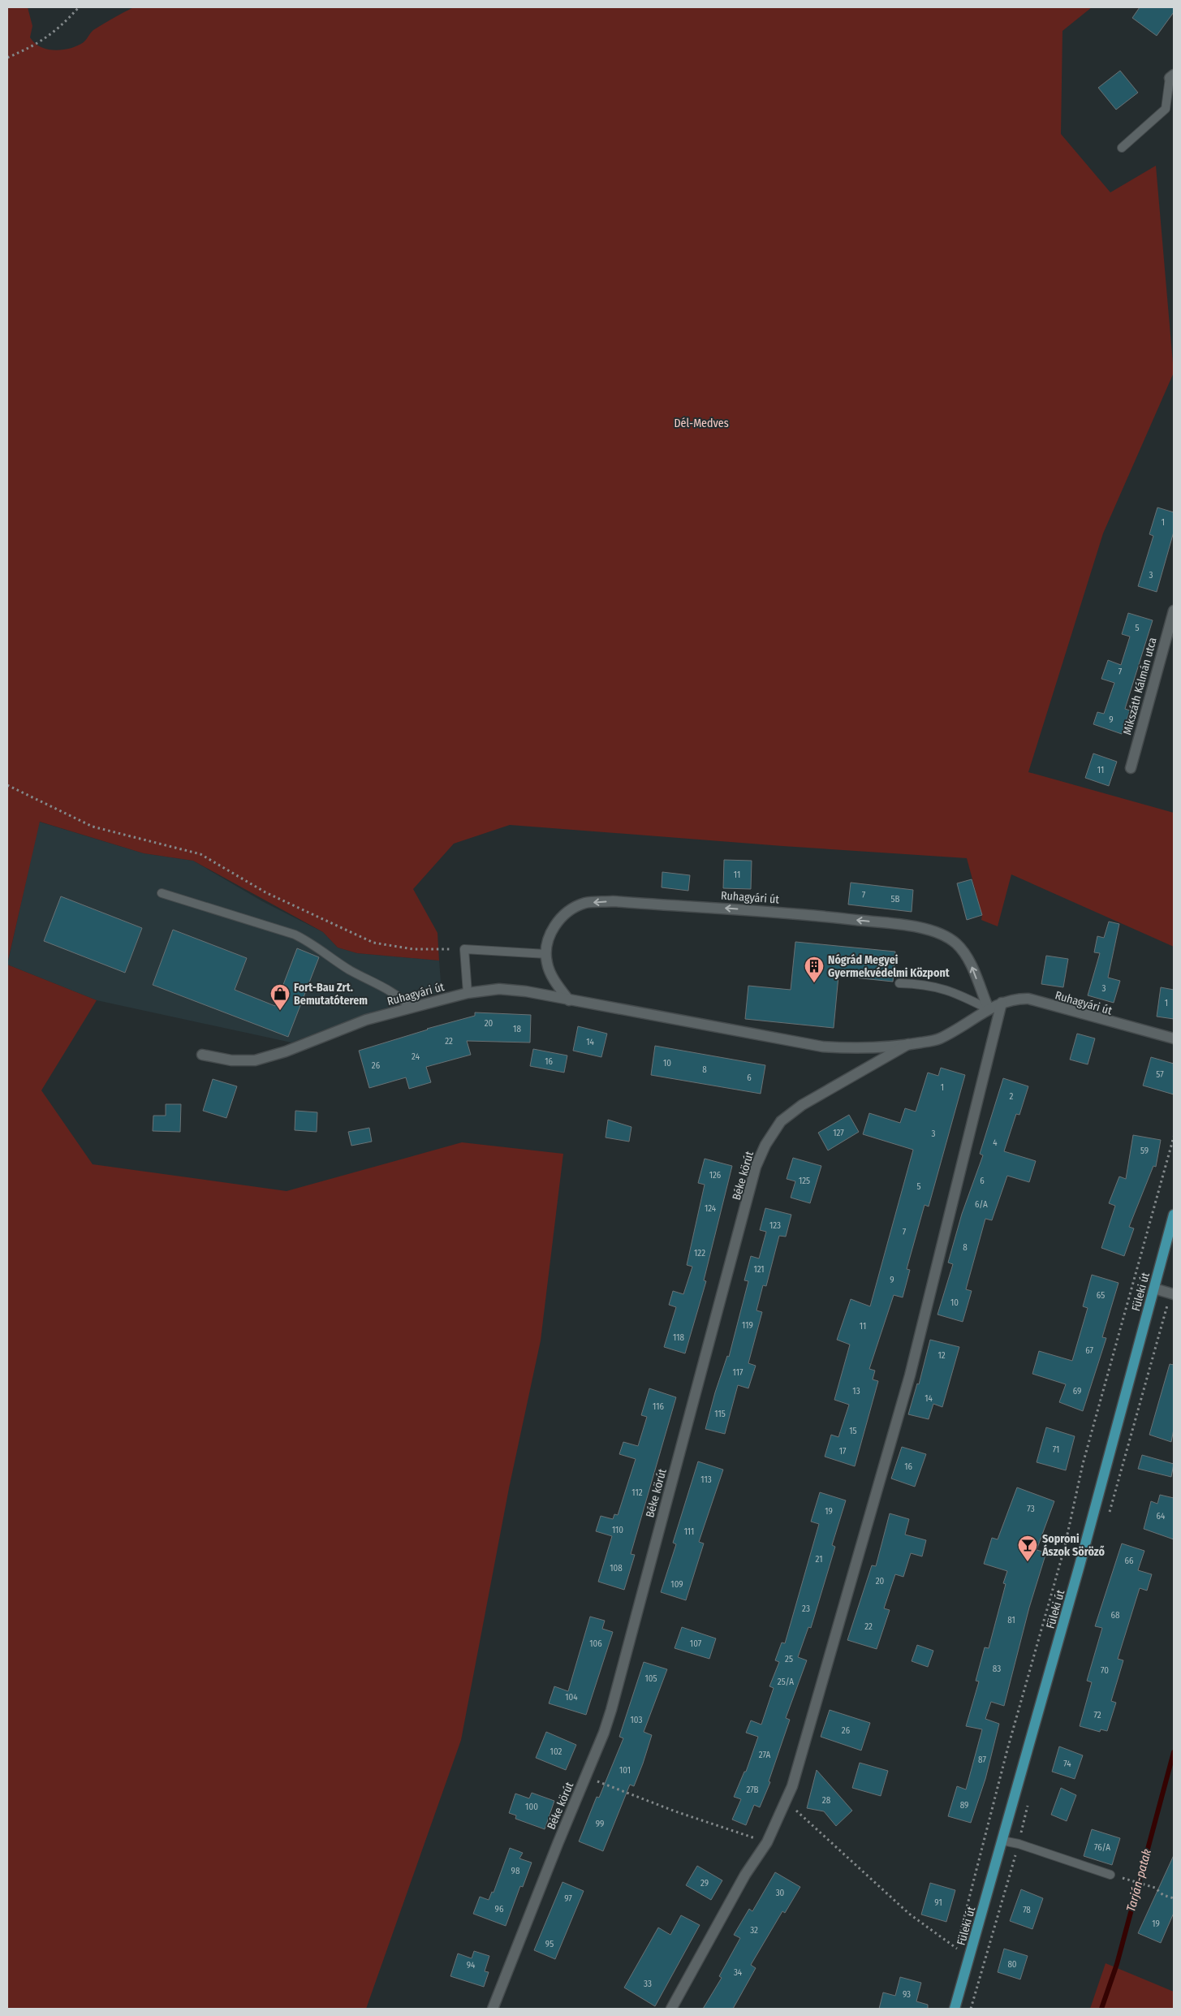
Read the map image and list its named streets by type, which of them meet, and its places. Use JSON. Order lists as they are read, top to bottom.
{
  "streets": {
    "main road": ["Füleki út"],
    "street": ["Mikszáth Kálmán utca", "Ruhagyári út", "Béke körút"]
  },
  "crossings": [
    ["Ruhagyári út", "Béke körút"]
  ],
  "water": ["Tarján-patak"],
  "parks": ["Dél-Medves"],
  "places": {
    "building": ["Nógrád Megyei Gyermekvédelmi Központ"],
    "shop": ["Fort-Bau Zrt. Bemutatóterem"],
    "bar": ["Soproni Ászok Söröző"]
  },
  "house_numbers": [
    "1",
    "3",
    "5",
    "7",
    "9",
    "11",
    "11",
    "7",
    "5B",
    "3",
    "1",
    "20",
    "18",
    "22",
    "14",
    "24",
    "16",
    "10",
    "26",
    "8",
    "57",
    "6",
    "1",
    "2",
    "127",
    "3",
    "4",
    "59",
    "126",
    "125",
    "6",
    "5",
    "6/A",
    "124",
    "123",
    "7",
    "8",
    "122",
    "121",
    "9",
    "65",
    "10",
    "119",
    "11",
    "118",
    "67",
    "12",
    "117",
    "13",
    "69",
    "14",
    "116",
    "115",
    "15",
    "71",
    "17",
    "16",
    "113",
    "112",
    "73",
    "19",
    "64",
    "110",
    "111",
    "21",
    "66",
    "108",
    "20",
    "109",
    "23",
    "68",
    "81",
    "22",
    "106",
    "107",
    "25",
    "83",
    "70",
    "105",
    "25/A",
    "104",
    "72",
    "103",
    "26",
    "102",
    "27A",
    "87",
    "74",
    "101",
    "27B",
    "28",
    "89",
    "100",
    "99",
    "76/A",
    "98",
    "29",
    "30",
    "97",
    "91",
    "96",
    "78",
    "19",
    "32",
    "95",
    "80",
    "94",
    "34",
    "33",
    "93"
  ]
}
